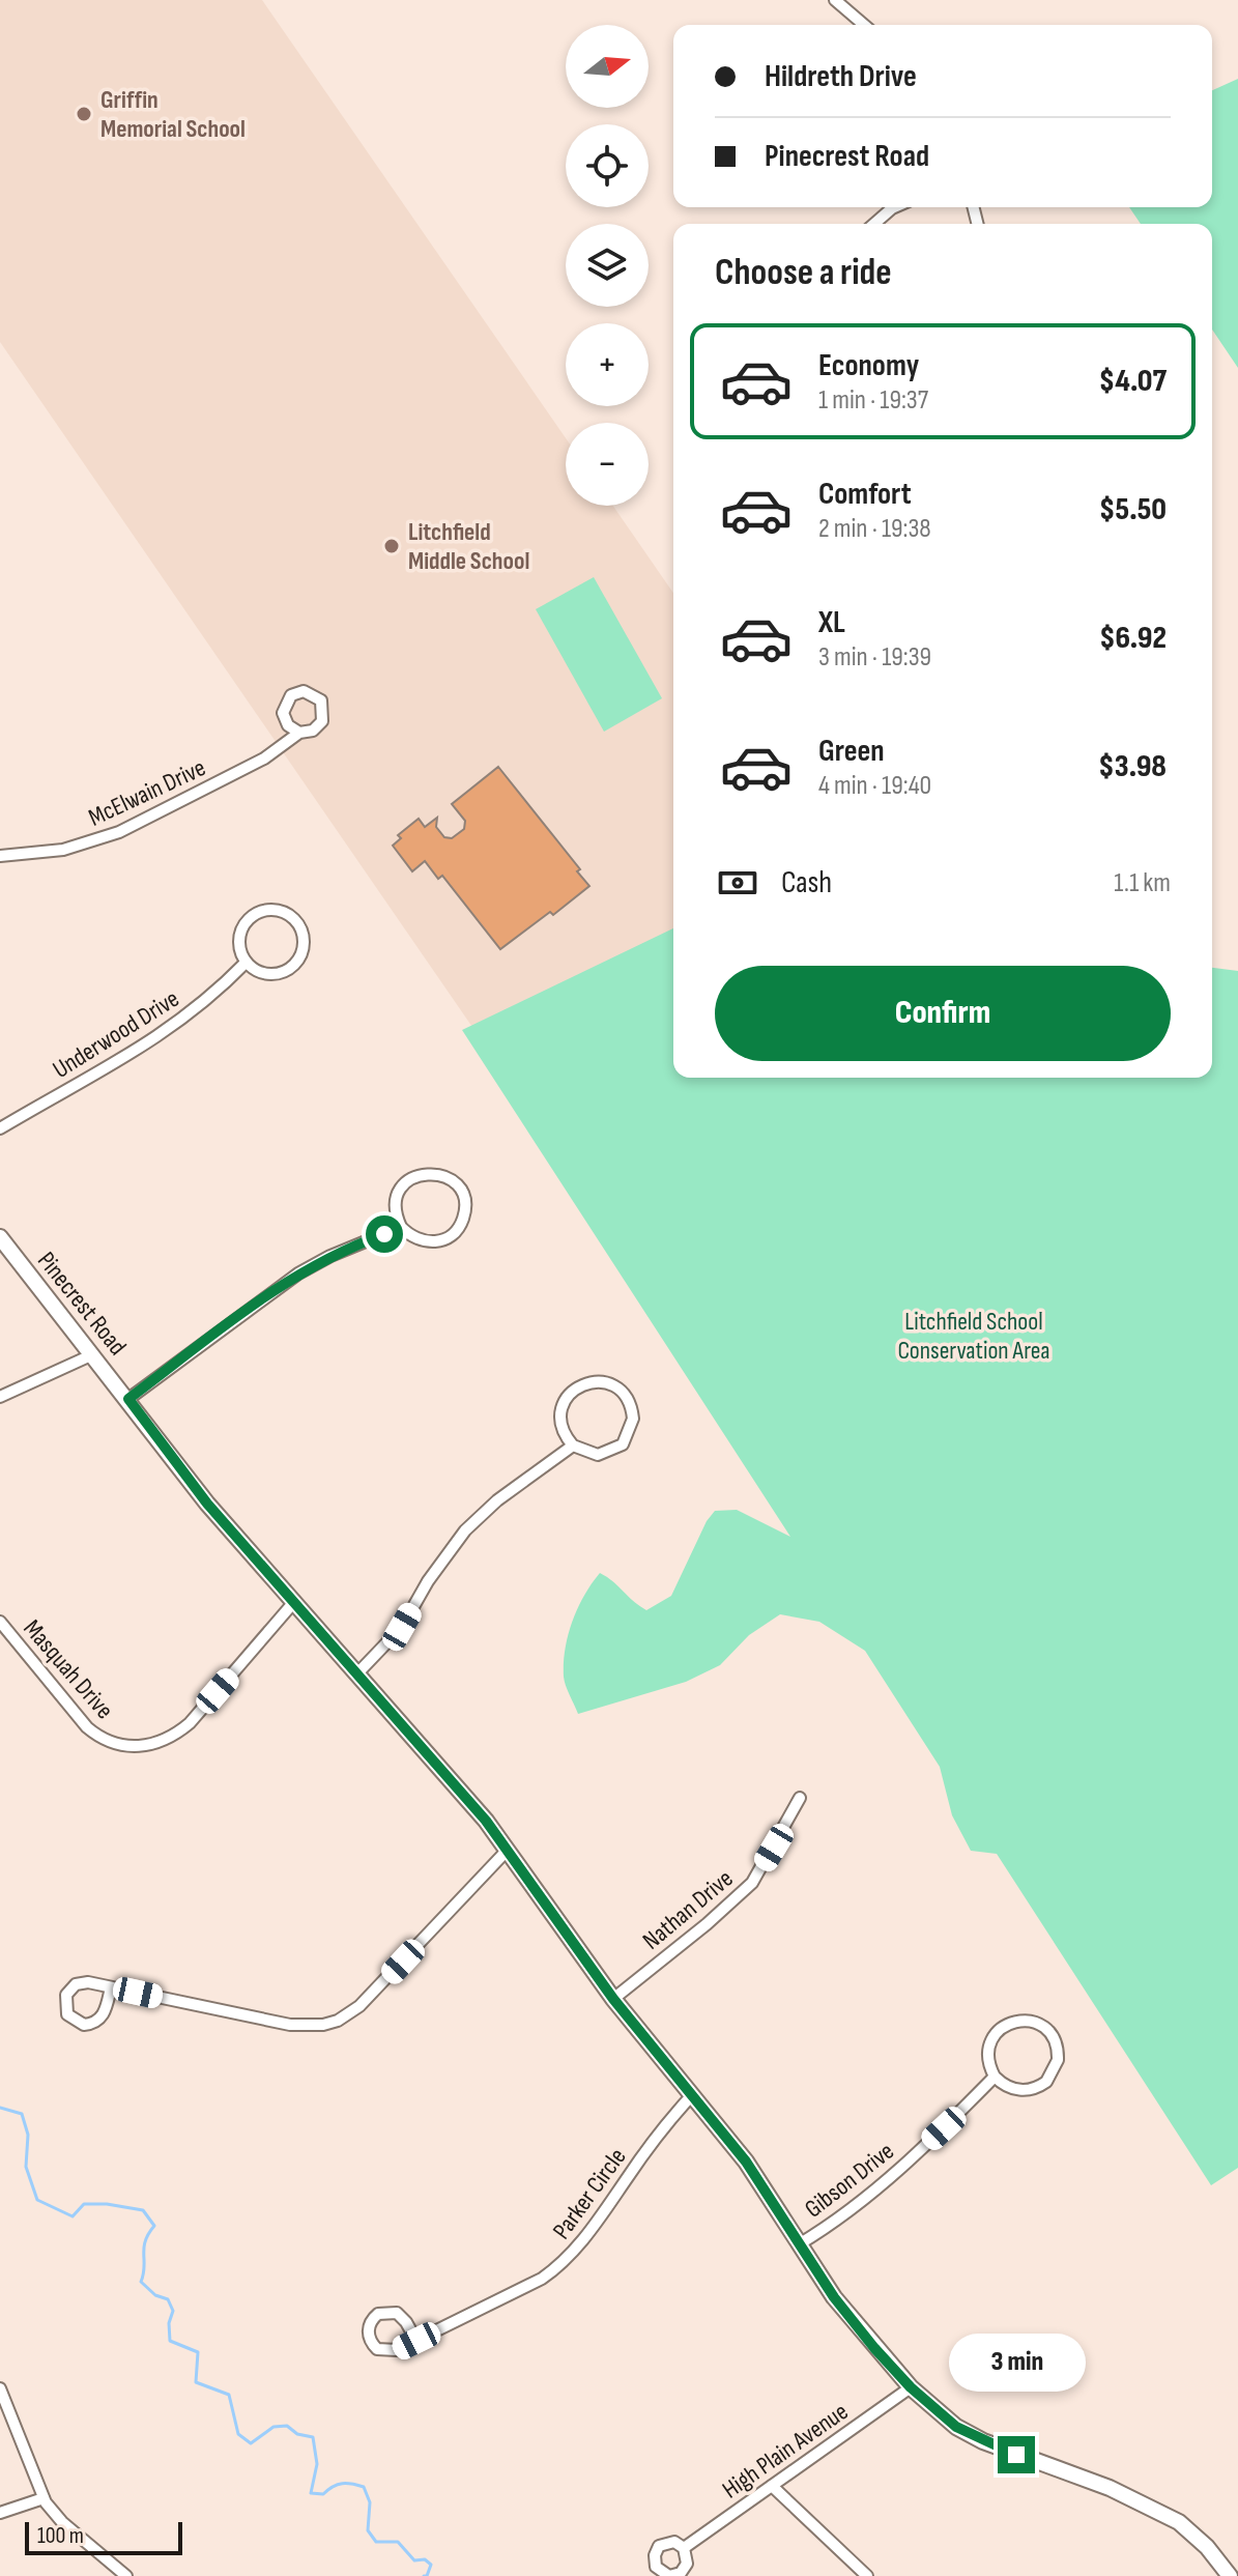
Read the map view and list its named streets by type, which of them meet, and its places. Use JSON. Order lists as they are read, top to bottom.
{
  "streets": {
    "street": [
      "McElwain Drive",
      "Underwood Drive",
      "Pinecrest Road",
      "Masquah Drive",
      "Nathan Drive",
      "Gibson Drive",
      "Parker Circle",
      "High Plain Avenue"
    ]
  },
  "crossings": [
    ["Pinecrest Road", "Masquah Drive"],
    ["Pinecrest Road", "Nathan Drive"],
    ["Pinecrest Road", "Gibson Drive"],
    ["Pinecrest Road", "Parker Circle"],
    ["Pinecrest Road", "High Plain Avenue"]
  ],
  "parks": ["Litchfield School Conservation Area"],
  "places": ["Griffin Memorial School", "Litchfield Middle School"],
  "scale_bar": "100 m",
  "north": "right",
  "page": {
    "map_buttons": ["+", "−"],
    "banner": ["Hildreth Drive", "Pinecrest Road"],
    "heading": "Choose a ride",
    "list": [
      {
        "name": "Economy",
        "note": "1 min · 19:37",
        "value": "$4.07"
      },
      {
        "name": "Comfort",
        "note": "2 min · 19:38",
        "value": "$5.50"
      },
      {
        "name": "XL",
        "note": "3 min · 19:39",
        "value": "$6.92"
      },
      {
        "name": "Green",
        "note": "4 min · 19:40",
        "value": "$3.98"
      }
    ],
    "pay": ["Cash", "1.1 km"],
    "buttons": "Confirm",
    "bubble": "3 min",
    "scale": "100 m"
  }
}
